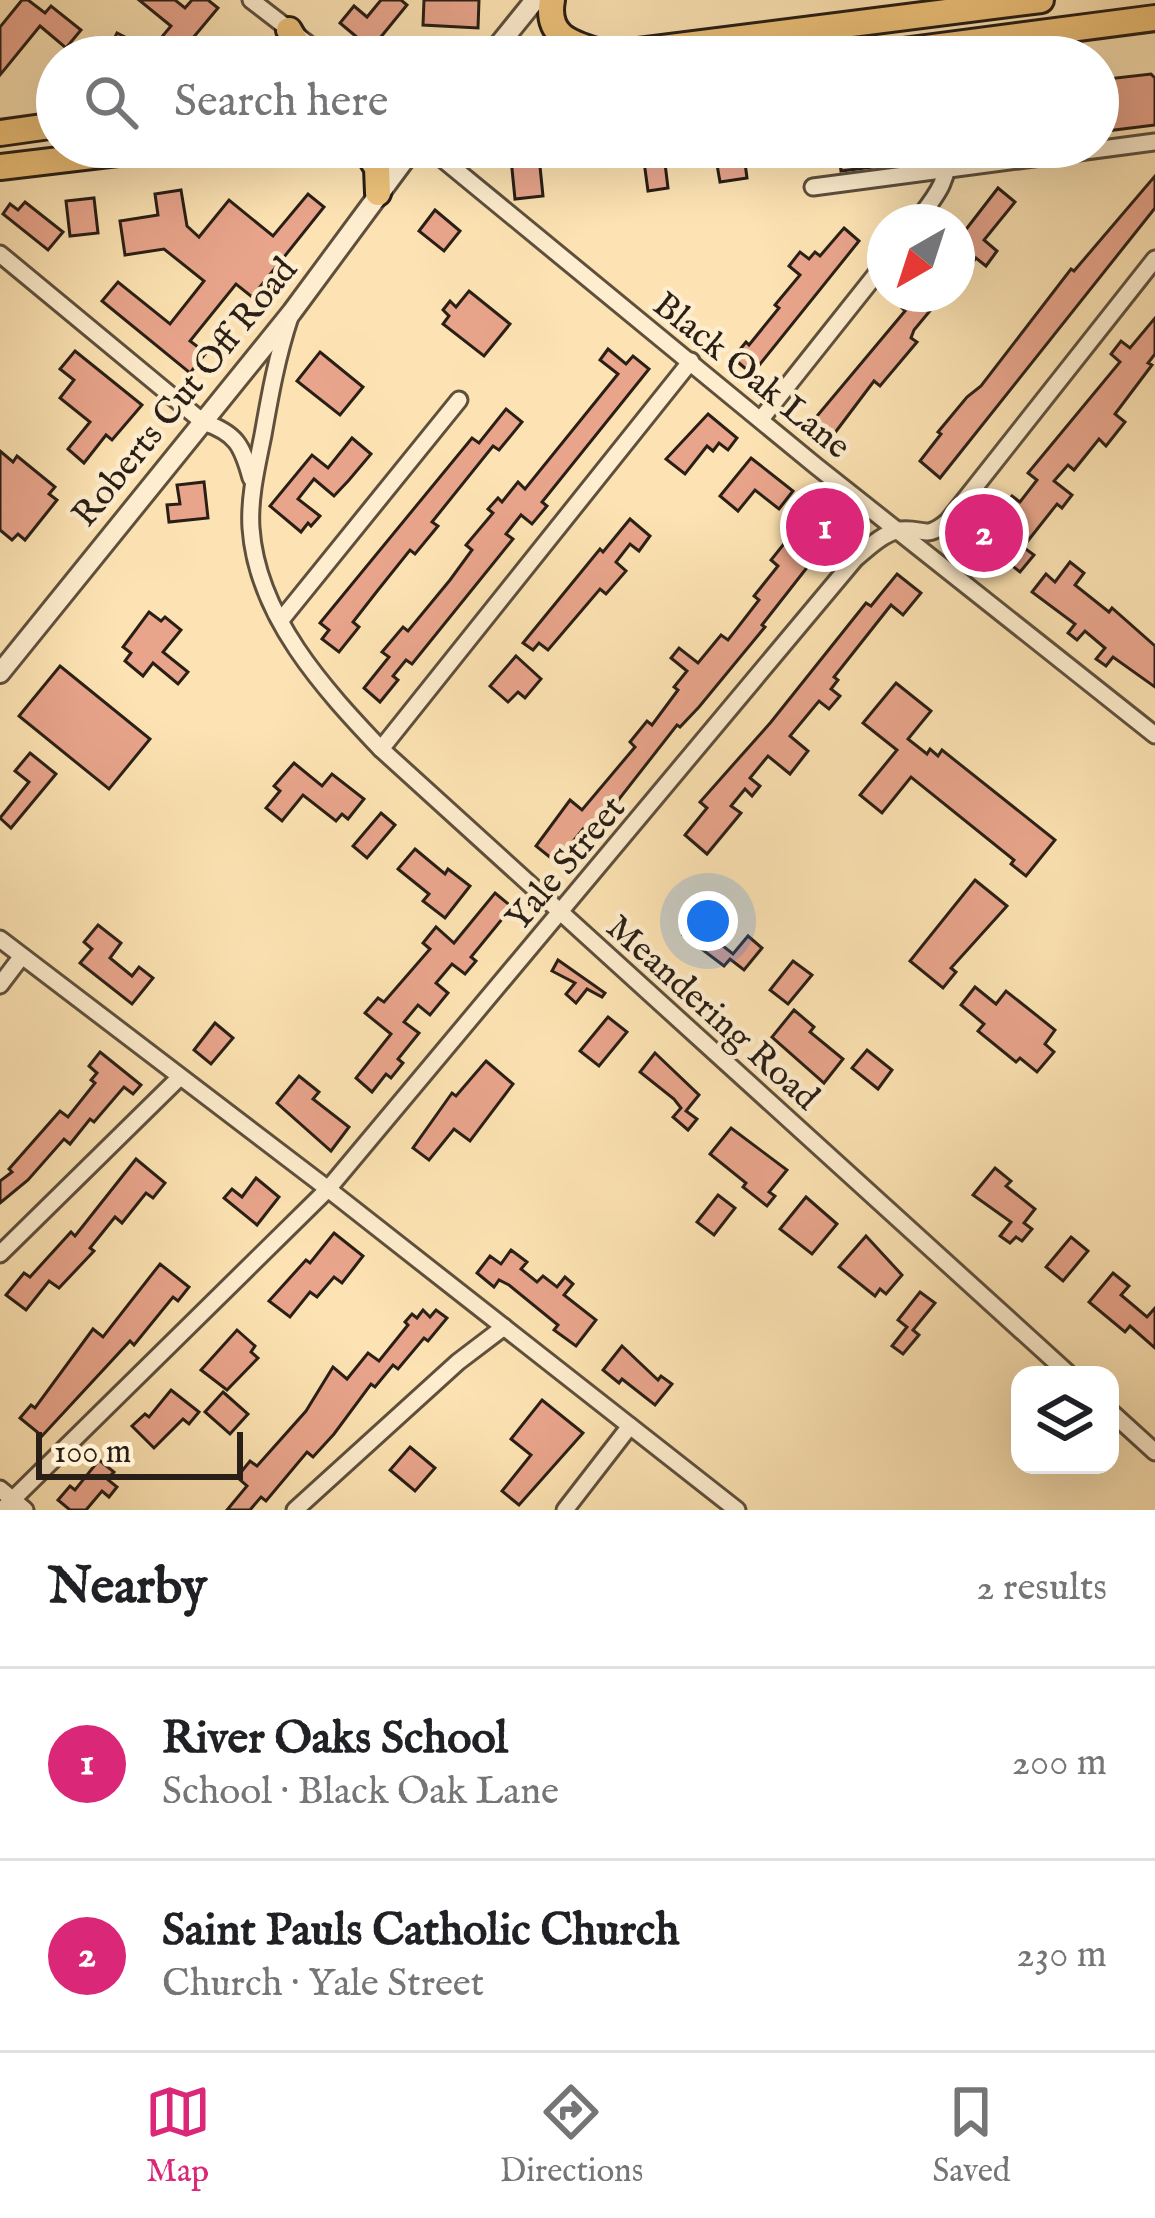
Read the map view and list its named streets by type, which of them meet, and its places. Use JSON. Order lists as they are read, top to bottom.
{
  "streets": {
    "street": [
      "Black Oak Lane",
      "Roberts Cut Off Road",
      "Yale Street",
      "Meandering Road"
    ]
  },
  "crossings": [
    ["Black Oak Lane", "Yale Street"],
    ["Roberts Cut Off Road", "Meandering Road"],
    ["Yale Street", "Meandering Road"]
  ],
  "scale_bar": "100 m",
  "north": "bottom left",
  "page": {
    "search": "Search here",
    "pins": ["1", "2"],
    "scale": "100 m",
    "heading": ["Nearby", "2 results"],
    "list": [
      {
        "mark": "1",
        "name": "River Oaks School",
        "note": "School · Black Oak Lane",
        "value": "200 m"
      },
      {
        "mark": "2",
        "name": "Saint Pauls Catholic Church",
        "note": "Church · Yale Street",
        "value": "230 m"
      }
    ],
    "nav": ["Map", "Directions", "Saved"]
  }
}
